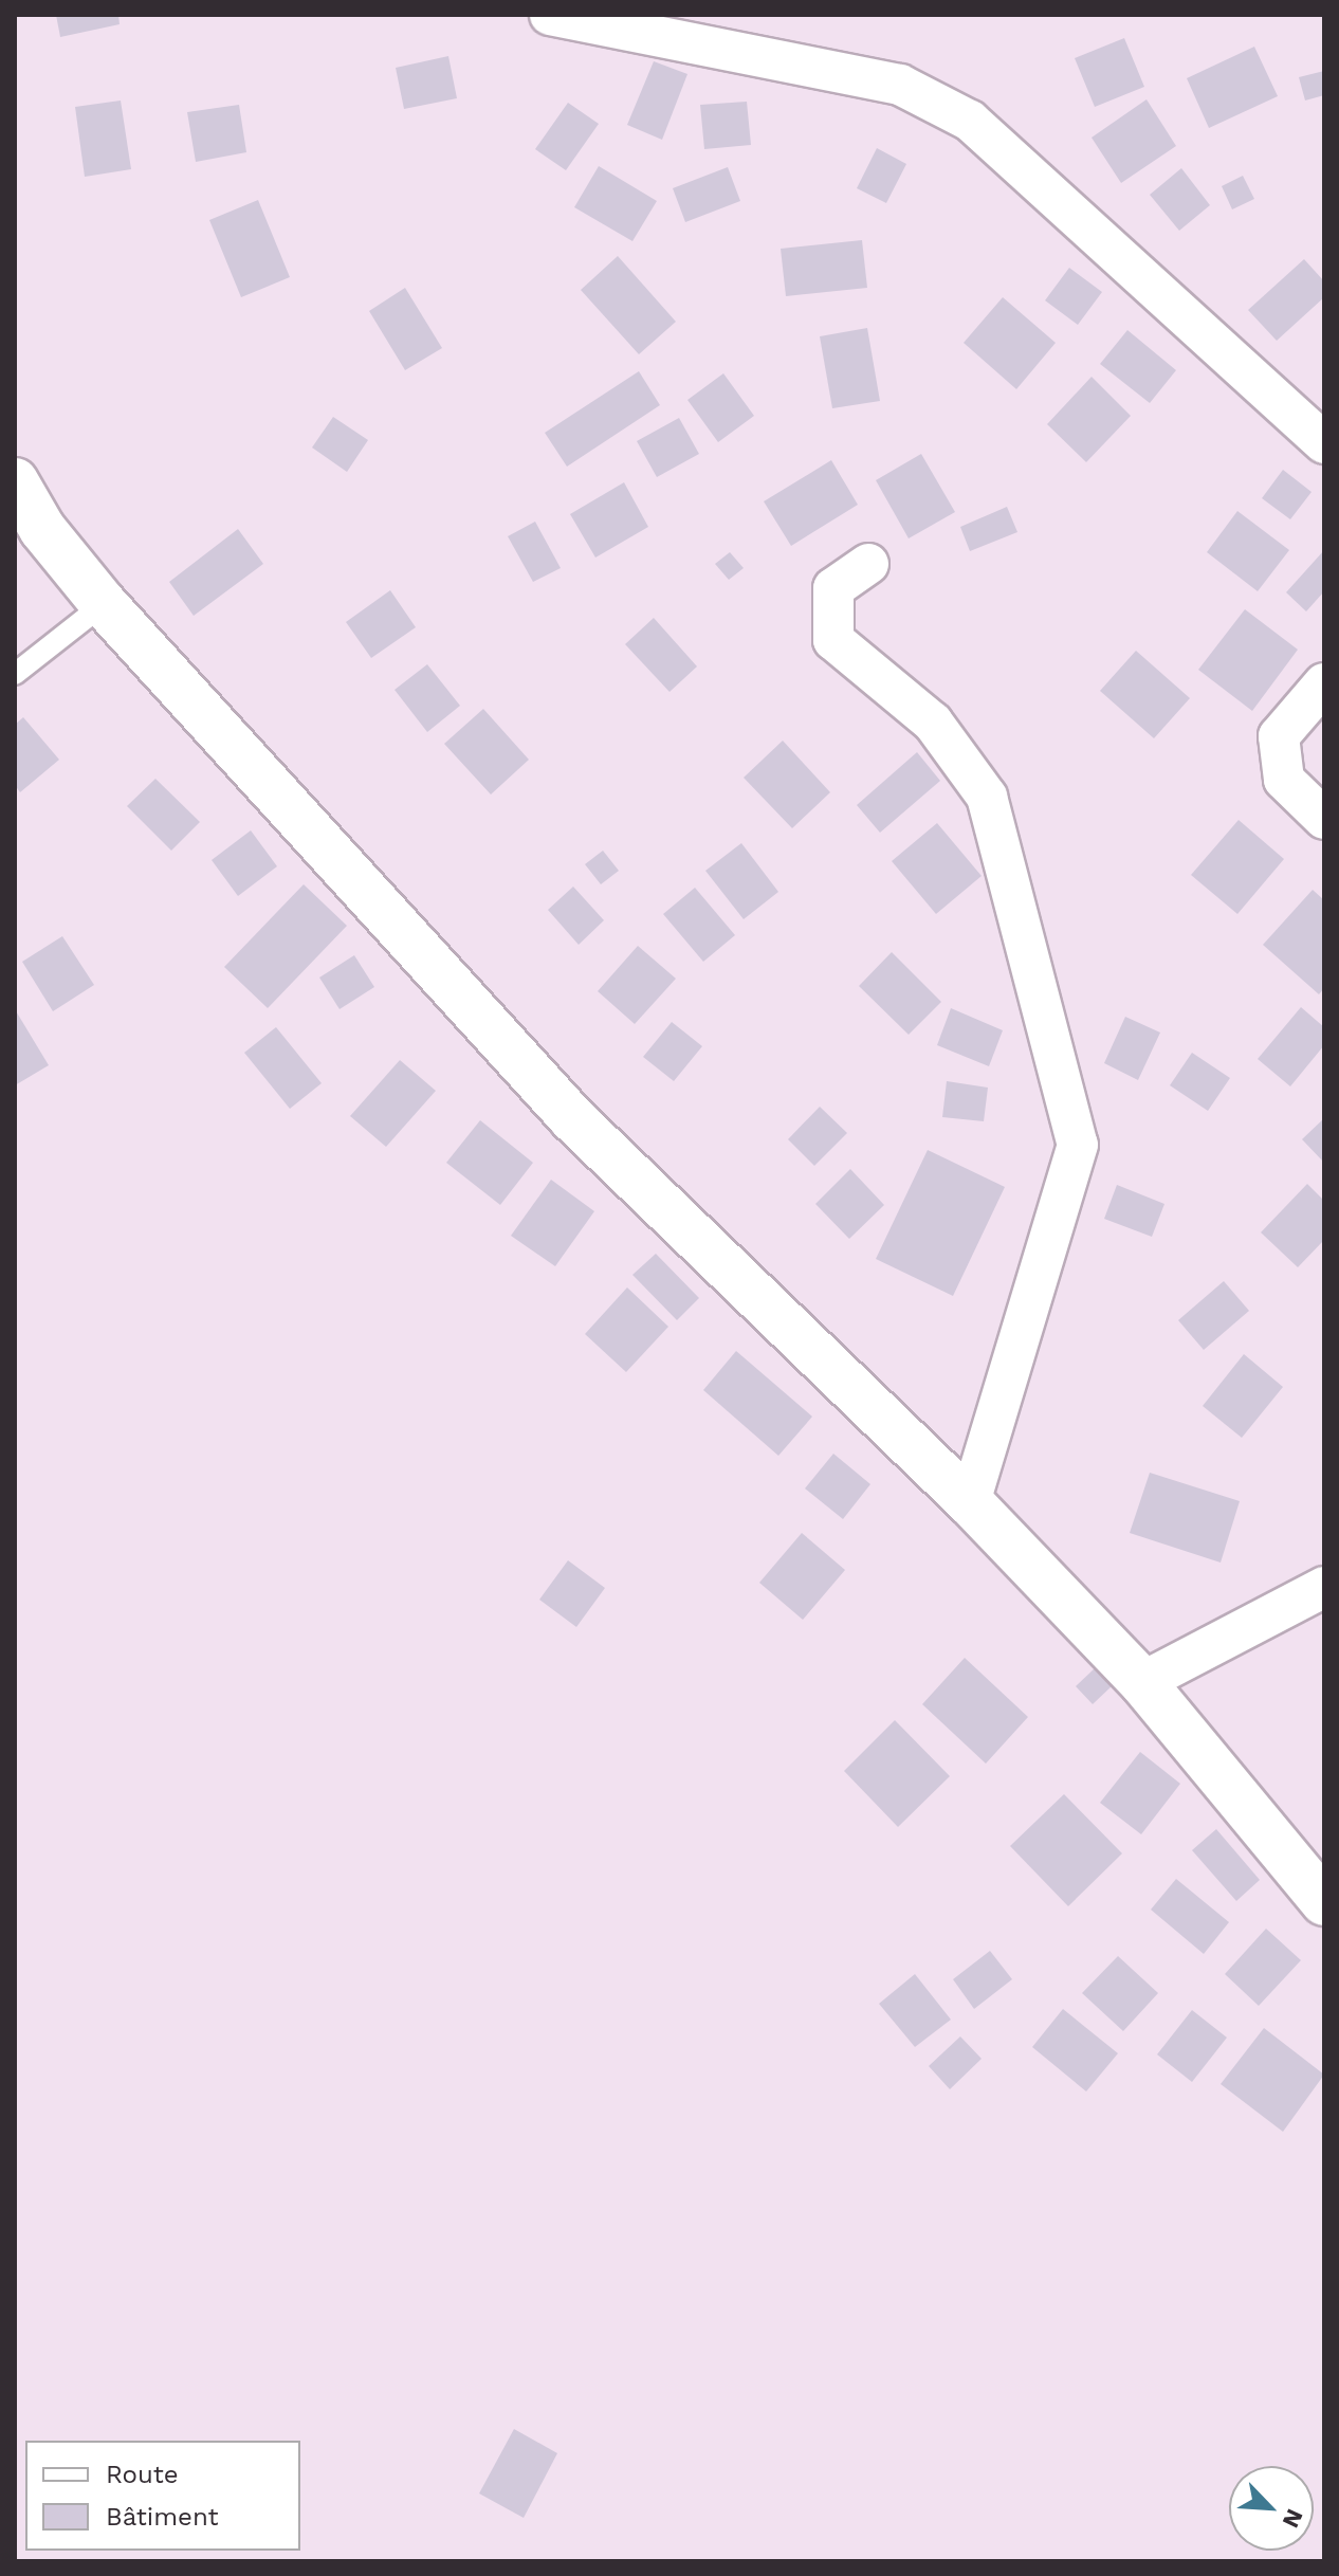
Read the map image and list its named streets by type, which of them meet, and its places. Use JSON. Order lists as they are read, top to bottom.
{
  "legend": ["Route", "Bâtiment"],
  "north": "bottom right"
}
